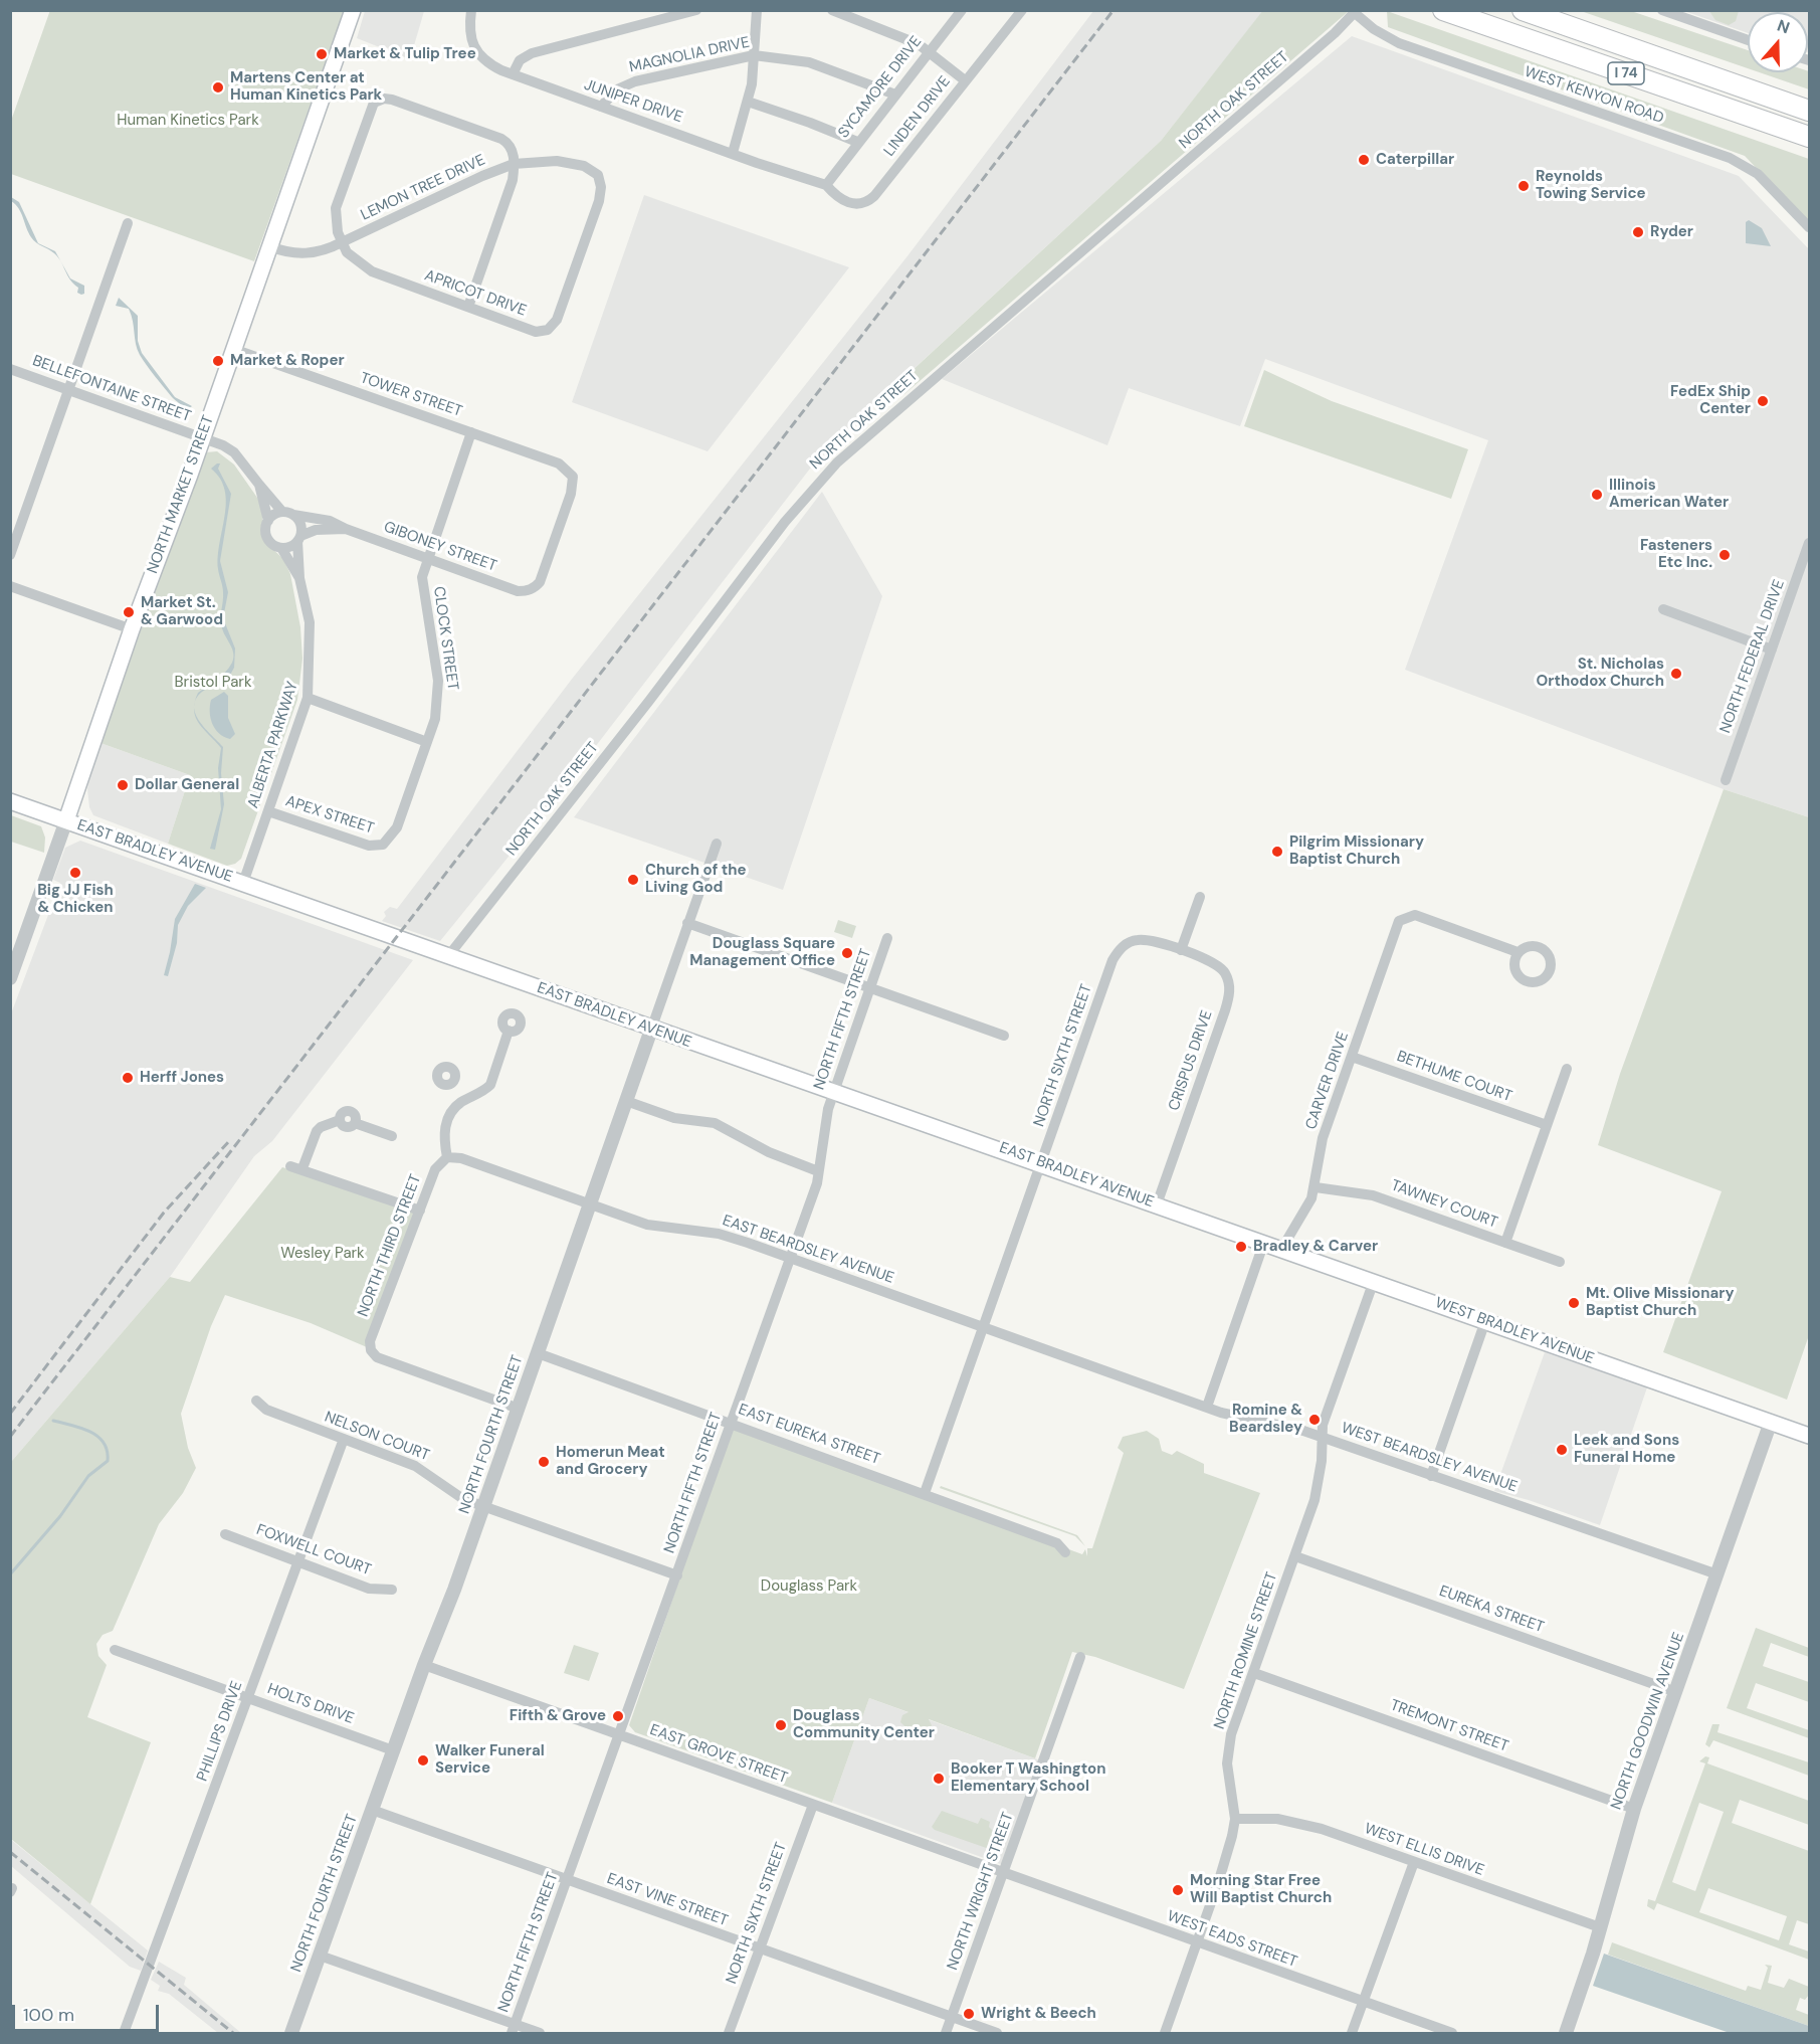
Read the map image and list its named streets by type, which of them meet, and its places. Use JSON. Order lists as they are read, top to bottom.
{
  "streets": {
    "highway": ["I 74"],
    "main road": ["NORTH MARKET STREET", "EAST BRADLEY AVENUE", "WEST BRADLEY AVENUE"],
    "street": [
      "MAGNOLIA DRIVE",
      "SYCAMORE DRIVE",
      "WEST KENYON ROAD",
      "NORTH OAK STREET",
      "JUNIPER DRIVE",
      "LINDEN DRIVE",
      "LEMON TREE DRIVE",
      "APRICOT DRIVE",
      "BELLEFONTAINE STREET",
      "TOWER STREET",
      "GIBONEY STREET",
      "CLOCK STREET",
      "NORTH FEDERAL DRIVE",
      "ALBERTA PARKWAY",
      "APEX STREET",
      "NORTH FIFTH STREET",
      "NORTH SIXTH STREET",
      "CRISPUS DRIVE",
      "BETHUME COURT",
      "CARVER DRIVE",
      "TAWNEY COURT",
      "NORTH THIRD STREET",
      "EAST BEARDSLEY AVENUE",
      "NORTH FOURTH STREET",
      "EAST EUREKA STREET",
      "NELSON COURT",
      "WEST BEARDSLEY AVENUE",
      "FOXWELL COURT",
      "EUREKA STREET",
      "NORTH ROMINE STREET",
      "HOLTS DRIVE",
      "NORTH GOODWIN AVENUE",
      "TREMONT STREET",
      "PHILLIPS DRIVE",
      "EAST GROVE STREET",
      "WEST ELLIS DRIVE",
      "NORTH WRIGHT STREET",
      "EAST VINE STREET",
      "WEST EADS STREET"
    ]
  },
  "crossings": [
    ["MAGNOLIA DRIVE", "SYCAMORE DRIVE"],
    ["MAGNOLIA DRIVE", "JUNIPER DRIVE"],
    ["SYCAMORE DRIVE", "JUNIPER DRIVE"],
    ["SYCAMORE DRIVE", "LINDEN DRIVE"],
    ["WEST KENYON ROAD", "NORTH OAK STREET"],
    ["NORTH OAK STREET", "EAST BRADLEY AVENUE"],
    ["JUNIPER DRIVE", "LINDEN DRIVE"],
    ["LEMON TREE DRIVE", "APRICOT DRIVE"],
    ["LEMON TREE DRIVE", "NORTH MARKET STREET"],
    ["BELLEFONTAINE STREET", "NORTH MARKET STREET"],
    ["TOWER STREET", "NORTH MARKET STREET"],
    ["TOWER STREET", "GIBONEY STREET"],
    ["TOWER STREET", "CLOCK STREET"],
    ["NORTH MARKET STREET", "EAST BRADLEY AVENUE"],
    ["GIBONEY STREET", "CLOCK STREET"],
    ["GIBONEY STREET", "ALBERTA PARKWAY"],
    ["CLOCK STREET", "APEX STREET"],
    ["ALBERTA PARKWAY", "APEX STREET"],
    ["ALBERTA PARKWAY", "EAST BRADLEY AVENUE"],
    ["EAST BRADLEY AVENUE", "NORTH FIFTH STREET"],
    ["EAST BRADLEY AVENUE", "NORTH SIXTH STREET"],
    ["EAST BRADLEY AVENUE", "CRISPUS DRIVE"],
    ["EAST BRADLEY AVENUE", "WEST BRADLEY AVENUE"],
    ["EAST BRADLEY AVENUE", "NORTH FOURTH STREET"],
    ["NORTH FIFTH STREET", "EAST BEARDSLEY AVENUE"],
    ["NORTH FIFTH STREET", "EAST EUREKA STREET"],
    ["NORTH FIFTH STREET", "NELSON COURT"],
    ["NORTH FIFTH STREET", "EAST GROVE STREET"],
    ["NORTH FIFTH STREET", "EAST VINE STREET"],
    ["NORTH SIXTH STREET", "CRISPUS DRIVE"],
    ["NORTH SIXTH STREET", "EAST BEARDSLEY AVENUE"],
    ["NORTH SIXTH STREET", "EAST EUREKA STREET"],
    ["NORTH SIXTH STREET", "EAST GROVE STREET"],
    ["NORTH SIXTH STREET", "EAST VINE STREET"],
    ["BETHUME COURT", "CARVER DRIVE"],
    ["CARVER DRIVE", "TAWNEY COURT"],
    ["CARVER DRIVE", "WEST BRADLEY AVENUE"],
    ["NORTH THIRD STREET", "EAST BEARDSLEY AVENUE"],
    ["NORTH THIRD STREET", "NORTH FOURTH STREET"],
    ["EAST BEARDSLEY AVENUE", "NORTH FOURTH STREET"],
    ["EAST BEARDSLEY AVENUE", "WEST BEARDSLEY AVENUE"],
    ["WEST BRADLEY AVENUE", "NORTH ROMINE STREET"],
    ["WEST BRADLEY AVENUE", "NORTH GOODWIN AVENUE"],
    ["NORTH FOURTH STREET", "EAST EUREKA STREET"],
    ["NORTH FOURTH STREET", "NELSON COURT"],
    ["NORTH FOURTH STREET", "HOLTS DRIVE"],
    ["NORTH FOURTH STREET", "EAST GROVE STREET"],
    ["NORTH FOURTH STREET", "EAST VINE STREET"],
    ["NELSON COURT", "PHILLIPS DRIVE"],
    ["WEST BEARDSLEY AVENUE", "NORTH ROMINE STREET"],
    ["WEST BEARDSLEY AVENUE", "NORTH GOODWIN AVENUE"],
    ["FOXWELL COURT", "PHILLIPS DRIVE"],
    ["EUREKA STREET", "NORTH ROMINE STREET"],
    ["EUREKA STREET", "NORTH GOODWIN AVENUE"],
    ["NORTH ROMINE STREET", "TREMONT STREET"],
    ["NORTH ROMINE STREET", "WEST ELLIS DRIVE"],
    ["NORTH ROMINE STREET", "WEST EADS STREET"],
    ["HOLTS DRIVE", "PHILLIPS DRIVE"],
    ["NORTH GOODWIN AVENUE", "TREMONT STREET"],
    ["NORTH GOODWIN AVENUE", "WEST ELLIS DRIVE"],
    ["EAST GROVE STREET", "NORTH WRIGHT STREET"],
    ["EAST GROVE STREET", "WEST EADS STREET"],
    ["NORTH WRIGHT STREET", "EAST VINE STREET"],
    ["NORTH WRIGHT STREET", "WEST EADS STREET"]
  ],
  "parks": [
    "Human Kinetics Park",
    "Bristol Park",
    "Wesley Park",
    "Douglass Park"
  ],
  "places": [
    "Market & Tulip Tree",
    "Martens Center at Human Kinetics Park",
    "Caterpillar",
    "Reynolds Towing Service",
    "Ryder",
    "Market & Roper",
    "FedEx Ship Center",
    "Illinois American Water",
    "Fasteners Etc Inc.",
    "Market St. & Garwood",
    "St. Nicholas Orthodox Church",
    "Dollar General",
    "Pilgrim Missionary Baptist Church",
    "Big JJ Fish & Chicken",
    "Church of the Living God",
    "Douglass Square Management Office",
    "Herff Jones",
    "Bradley & Carver",
    "Mt. Olive Missionary Baptist Church",
    "Romine & Beardsley",
    "Leek and Sons Funeral Home",
    "Homerun Meat and Grocery",
    "Fifth & Grove",
    "Douglass Community Center",
    "Walker Funeral Service",
    "Booker T Washington Elementary School",
    "Morning Star Free Will Baptist Church",
    "Wright & Beech"
  ],
  "scale_bar": "100 m",
  "north": "top"
}
